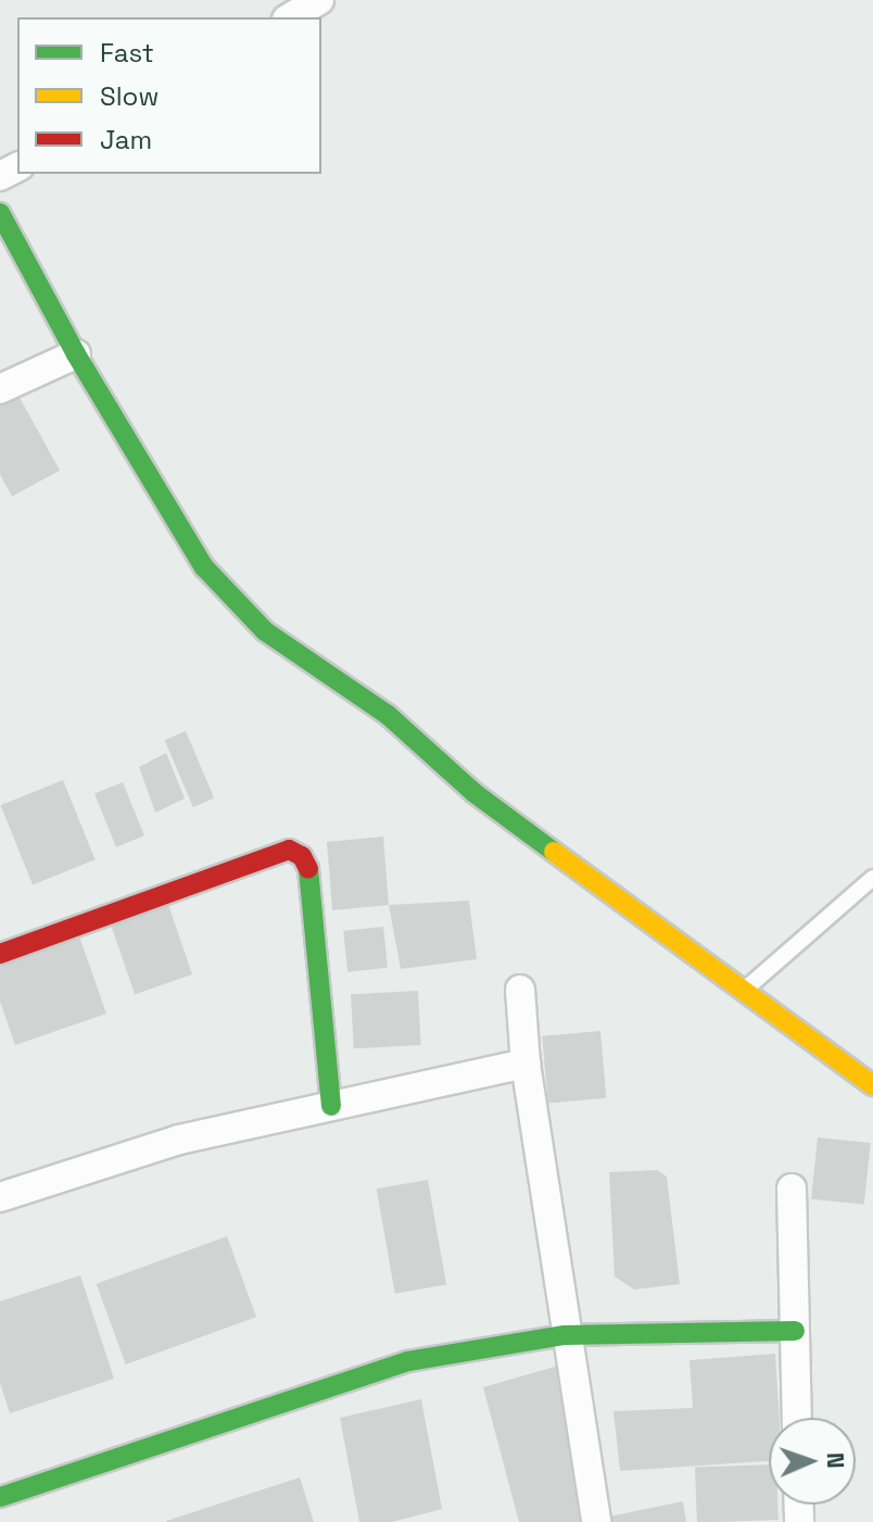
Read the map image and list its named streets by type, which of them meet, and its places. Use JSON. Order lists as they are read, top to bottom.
{
  "legend": ["Fast", "Slow", "Jam"],
  "north": "right"
}
